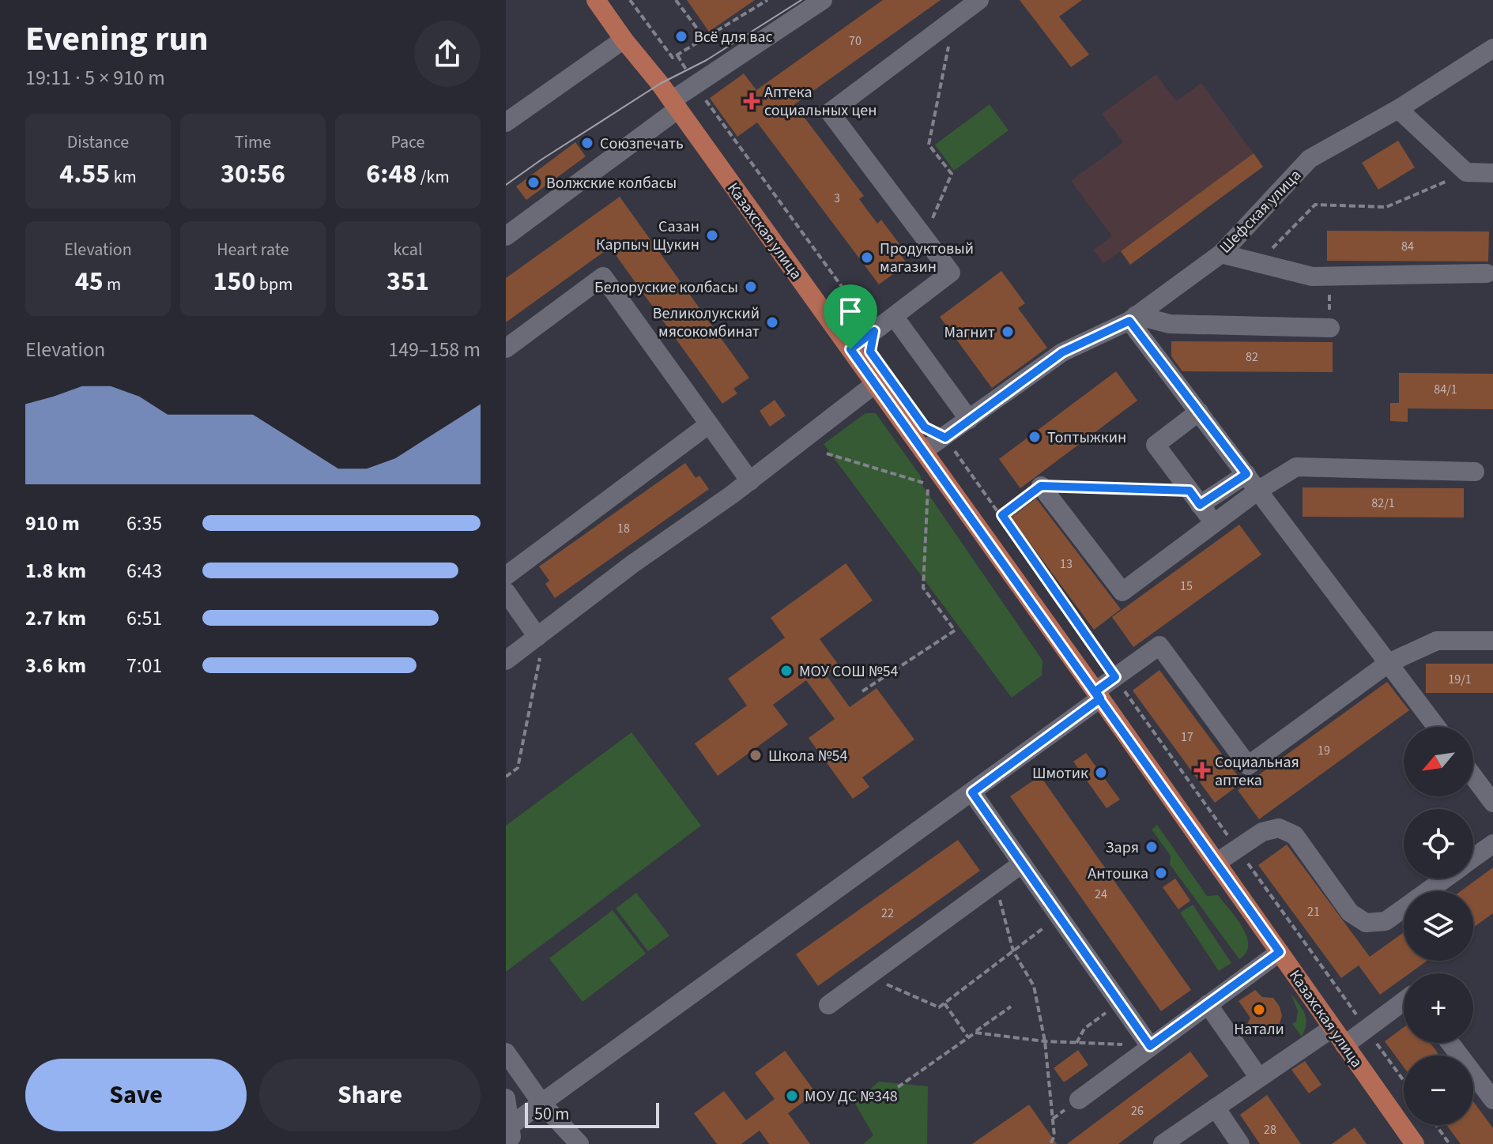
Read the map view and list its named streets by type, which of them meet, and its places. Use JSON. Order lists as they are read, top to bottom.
{
  "streets": {
    "main road": ["Казахская улица"],
    "street": ["Шефская улица"]
  },
  "crossings": [
    ["Шефская улица", "Казахская улица"]
  ],
  "places": {
    "other": [
      "Всё для вас",
      "Союзпечать",
      "Волжские колбасы",
      "Сазан Карпыч Щукин",
      "Продуктовый магазин",
      "Белоруские колбасы",
      "Великолукский мясокомбинат",
      "Магнит",
      "Топтыжкин",
      "МОУ СОШ №54",
      "Школа №54",
      "Шмотик",
      "Заря",
      "Антошка",
      "Натали",
      "МОУ ДС №348"
    ],
    "health": ["Аптека социальных цен", "Социальная аптека"]
  },
  "house_numbers": [
    "70",
    "3",
    "84",
    "82",
    "84/1",
    "82/1",
    "18",
    "13",
    "15",
    "19/1",
    "17",
    "19",
    "24",
    "21",
    "22",
    "26",
    "28"
  ],
  "scale_bar": "50 m",
  "north": "bottom left",
  "page": {
    "heading": ["Evening run", "19:11 · 5 × 910 m"],
    "stats": [
      ["Distance", "4.55 km"],
      ["Time", "30:56"],
      ["Pace", "6:48 /km"],
      ["Elevation", "45 m"],
      ["Heart rate", "150 bpm"],
      ["kcal", "351"]
    ],
    "chart": ["Elevation", "149–158 m"],
    "list": [
      {
        "name": "910 m",
        "note": "6:35"
      },
      {
        "name": "1.8 km",
        "note": "6:43"
      },
      {
        "name": "2.7 km",
        "note": "6:51"
      },
      {
        "name": "3.6 km",
        "note": "7:01"
      }
    ],
    "map_buttons": ["+", "−"],
    "buttons": ["Save", "Share"],
    "scale": "50 m"
  }
}
